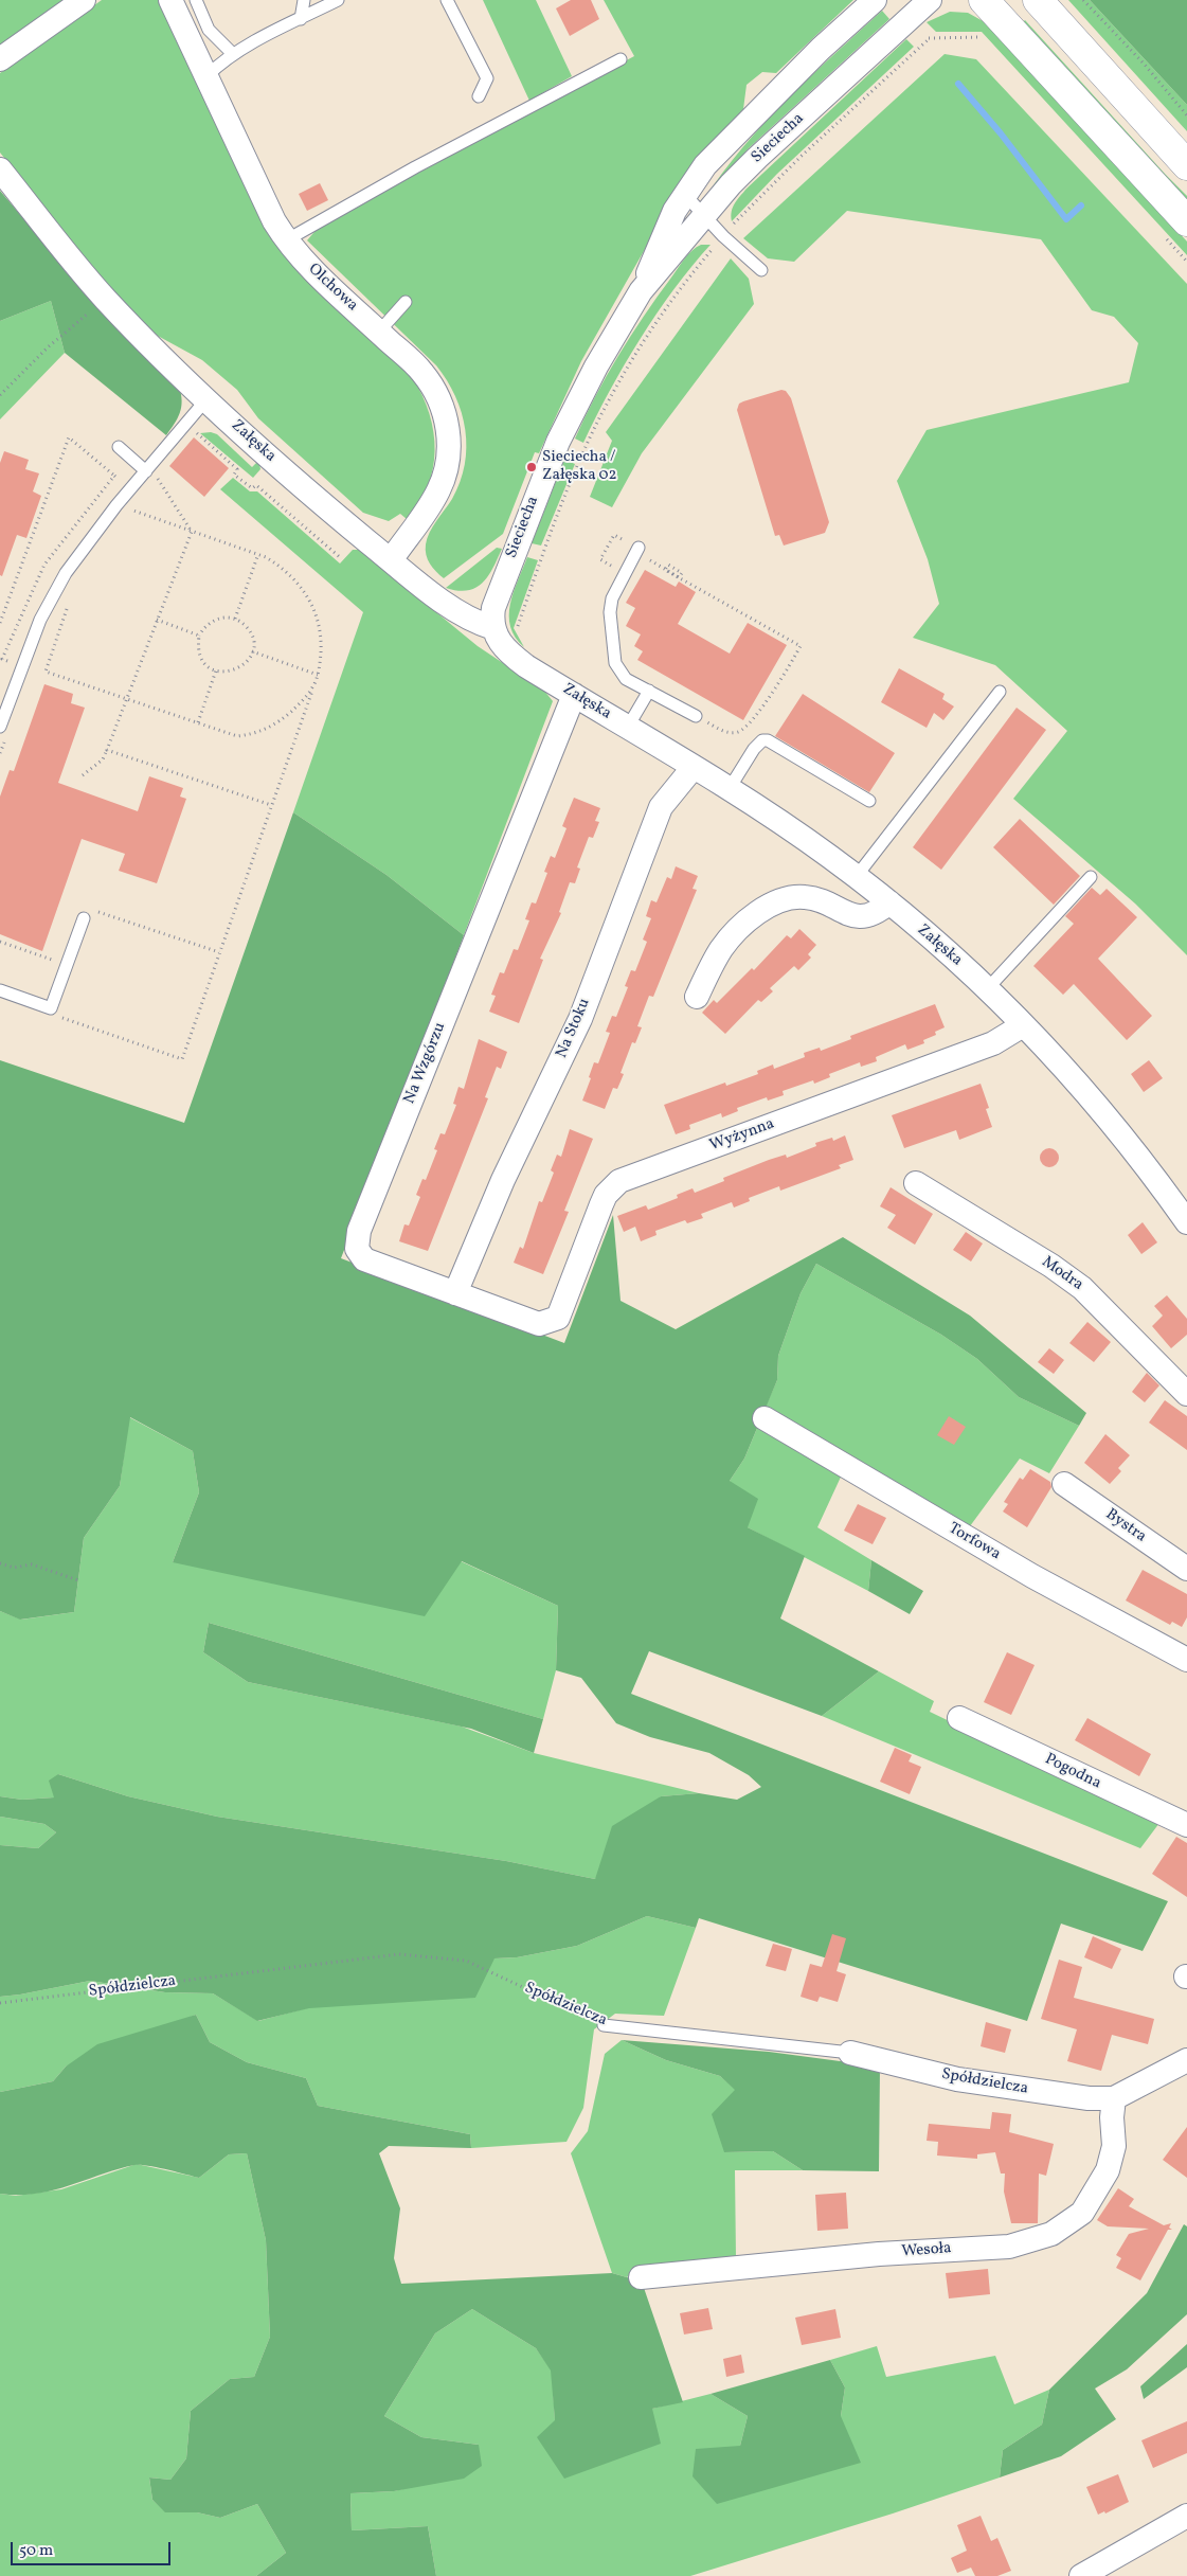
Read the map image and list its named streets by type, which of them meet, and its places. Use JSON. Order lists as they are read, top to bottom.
{
  "streets": {
    "street": [
      "Sieciecha",
      "Olchowa",
      "Załęska",
      "Na Stoku",
      "Na Wzgórzu",
      "Wyżynna",
      "Modra",
      "Bystra",
      "Torfowa",
      "Pogodna",
      "Spółdzielcza",
      "Wesoła"
    ]
  },
  "crossings": [
    ["Sieciecha", "Załęska"],
    ["Olchowa", "Załęska"],
    ["Załęska", "Na Stoku"],
    ["Załęska", "Na Wzgórzu"],
    ["Załęska", "Wyżynna"],
    ["Na Stoku", "Na Wzgórzu"],
    ["Na Wzgórzu", "Wyżynna"],
    ["Spółdzielcza", "Wesoła"]
  ],
  "places": ["Sieciecha / Załęska 02"],
  "scale_bar": "50 m"
}
